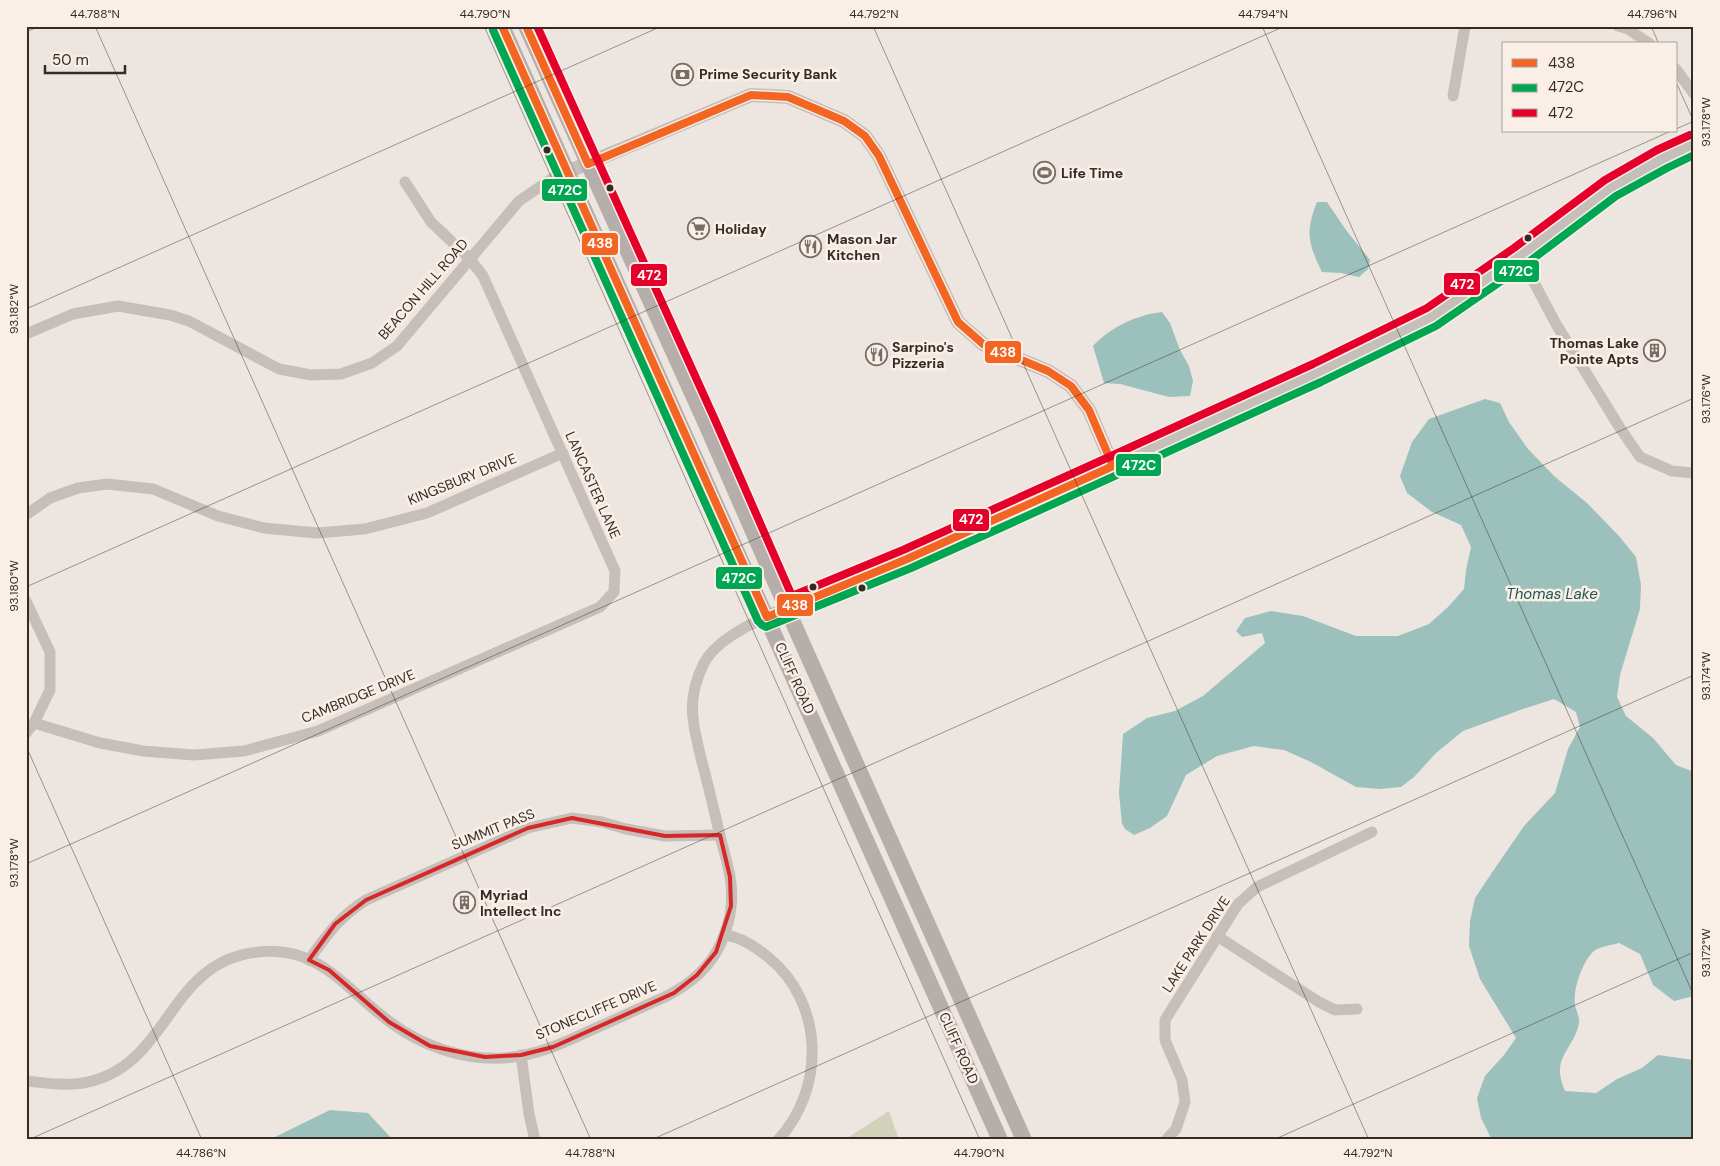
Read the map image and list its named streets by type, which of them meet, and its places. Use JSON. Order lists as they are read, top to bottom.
{
  "streets": {
    "main road": ["CLIFF ROAD"],
    "street": [
      "BEACON HILL ROAD",
      "KINGSBURY DRIVE",
      "LANCASTER LANE",
      "CAMBRIDGE DRIVE",
      "SUMMIT PASS",
      "LAKE PARK DRIVE",
      "STONECLIFFE DRIVE"
    ]
  },
  "crossings": [
    ["BEACON HILL ROAD", "LANCASTER LANE"],
    ["BEACON HILL ROAD", "CLIFF ROAD"],
    ["KINGSBURY DRIVE", "LANCASTER LANE"],
    ["LANCASTER LANE", "CAMBRIDGE DRIVE"],
    ["CLIFF ROAD", "STONECLIFFE DRIVE"],
    ["SUMMIT PASS", "STONECLIFFE DRIVE"]
  ],
  "water": ["Thomas Lake"],
  "places": {
    "bank": ["Prime Security Bank"],
    "sports": ["Life Time"],
    "supermarket": ["Holiday"],
    "restaurant": ["Mason Jar Kitchen", "Sarpino's Pizzeria"],
    "building": ["Thomas Lake Pointe Apts", "Myriad Intellect Inc"]
  },
  "lines": ["transit line 438", "transit line 472", "transit line 472C"],
  "legend": ["438", "472C", "472"],
  "scale_bar": "50 m",
  "coordinates": [
    "44.788°N",
    "44.790°N",
    "44.792°N",
    "44.794°N",
    "44.796°N",
    "93.178°W",
    "93.182°W",
    "93.176°W",
    "93.180°W",
    "93.174°W",
    "93.172°W",
    "44.786°N"
  ]
}
